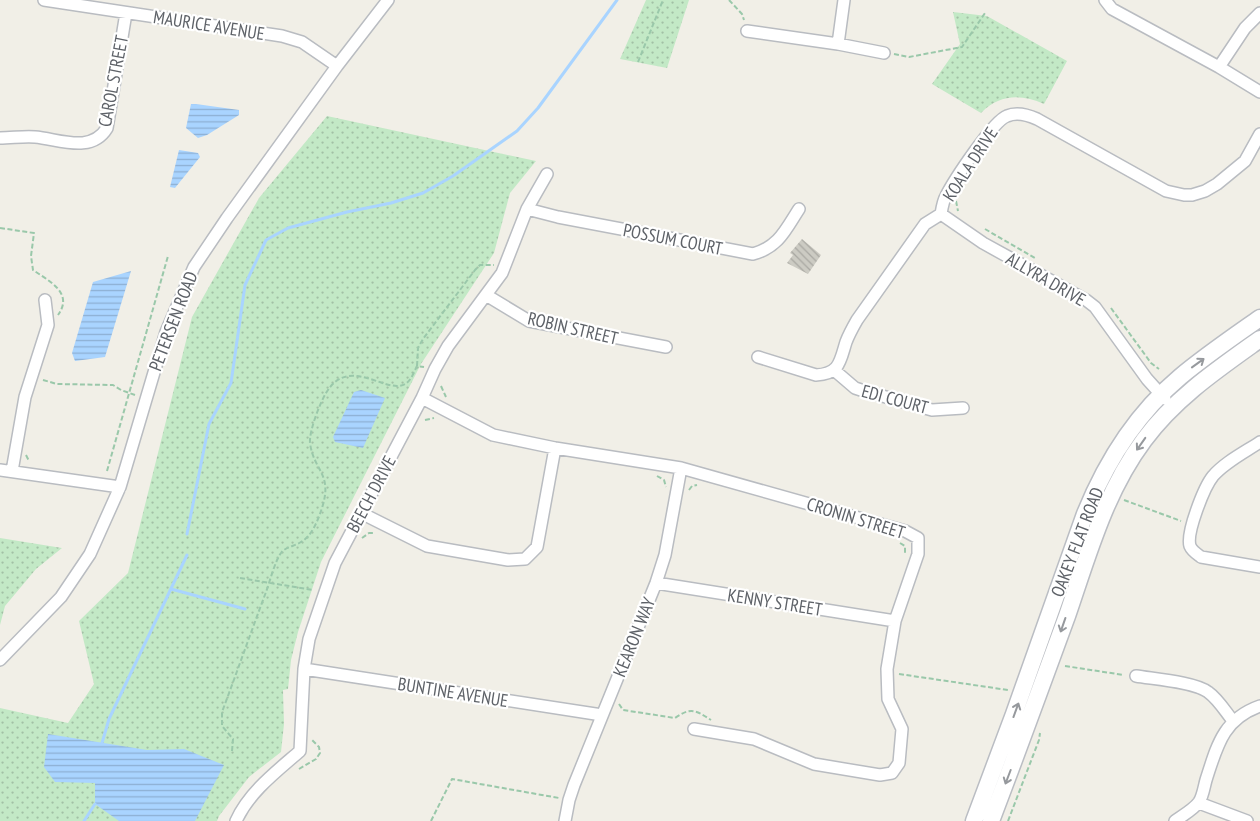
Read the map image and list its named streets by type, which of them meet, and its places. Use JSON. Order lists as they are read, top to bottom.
{
  "streets": {
    "main road": ["OAKEY FLAT ROAD"],
    "street": [
      "MAURICE AVENUE",
      "CAROL STREET",
      "KOALA DRIVE",
      "POSSUM COURT",
      "ALLYRA DRIVE",
      "PETERSEN ROAD",
      "ROBIN STREET",
      "EDI COURT",
      "BEECH DRIVE",
      "CRONIN STREET",
      "KENNY STREET",
      "KEARON WAY",
      "BUNTINE AVENUE"
    ]
  },
  "crossings": [
    ["MAURICE AVENUE", "CAROL STREET"],
    ["MAURICE AVENUE", "PETERSEN ROAD"],
    ["KOALA DRIVE", "ALLYRA DRIVE"],
    ["KOALA DRIVE", "EDI COURT"],
    ["POSSUM COURT", "BEECH DRIVE"],
    ["ALLYRA DRIVE", "OAKEY FLAT ROAD"],
    ["ROBIN STREET", "BEECH DRIVE"],
    ["BEECH DRIVE", "CRONIN STREET"],
    ["BEECH DRIVE", "BUNTINE AVENUE"],
    ["CRONIN STREET", "KENNY STREET"],
    ["CRONIN STREET", "KEARON WAY"],
    ["KENNY STREET", "KEARON WAY"],
    ["KEARON WAY", "BUNTINE AVENUE"]
  ]
}
